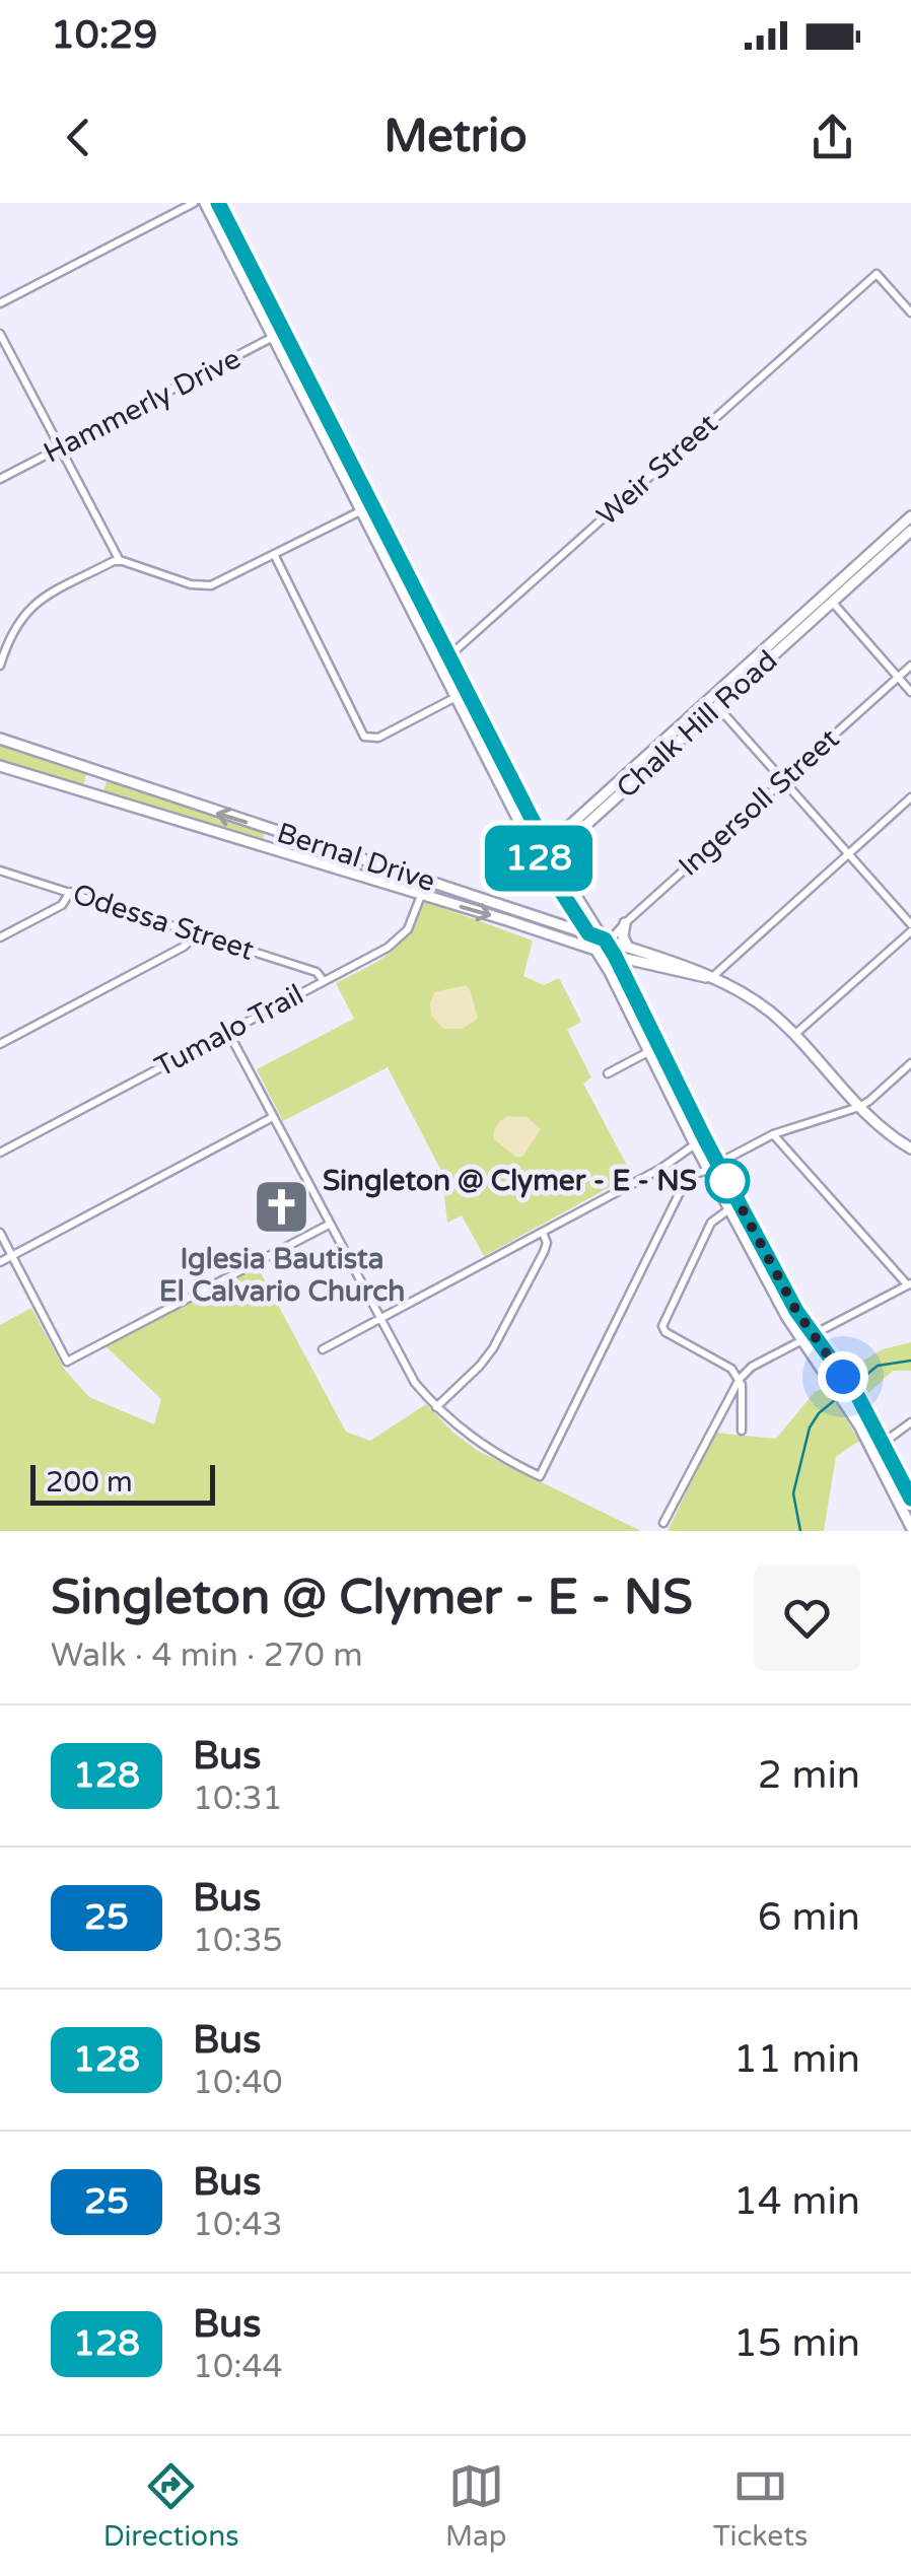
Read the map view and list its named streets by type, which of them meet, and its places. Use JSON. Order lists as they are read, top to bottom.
{
  "streets": {
    "main road": ["Chalk Hill Road", "Bernal Drive"],
    "street": [
      "Hammerly Drive",
      "Weir Street",
      "Ingersoll Street",
      "Odessa Street",
      "Tumalo Trail"
    ]
  },
  "crossings": [
    ["Ingersoll Street", "Bernal Drive"],
    ["Bernal Drive", "Tumalo Trail"],
    ["Odessa Street", "Tumalo Trail"]
  ],
  "places": {
    "other": ["Singleton @ Clymer - E - NS"],
    "church": ["Iglesia Bautista El Calvario Church"]
  },
  "lines": ["bus line 128"],
  "scale_bar": "200 m",
  "page": {
    "status": "10:29",
    "header": "Metrio",
    "on_map": "128",
    "scale": "200 m",
    "heading": ["Singleton @ Clymer - E - NS", "Walk · 4 min · 270 m"],
    "list": [
      {
        "mark": "128",
        "name": "Bus",
        "note": "10:31",
        "value": "2 min"
      },
      {
        "mark": "25",
        "name": "Bus",
        "note": "10:35",
        "value": "6 min"
      },
      {
        "mark": "128",
        "name": "Bus",
        "note": "10:40",
        "value": "11 min"
      },
      {
        "mark": "25",
        "name": "Bus",
        "note": "10:43",
        "value": "14 min"
      },
      {
        "mark": "128",
        "name": "Bus",
        "note": "10:44",
        "value": "15 min"
      }
    ],
    "tabs": ["Directions", "Map", "Tickets"]
  }
}
